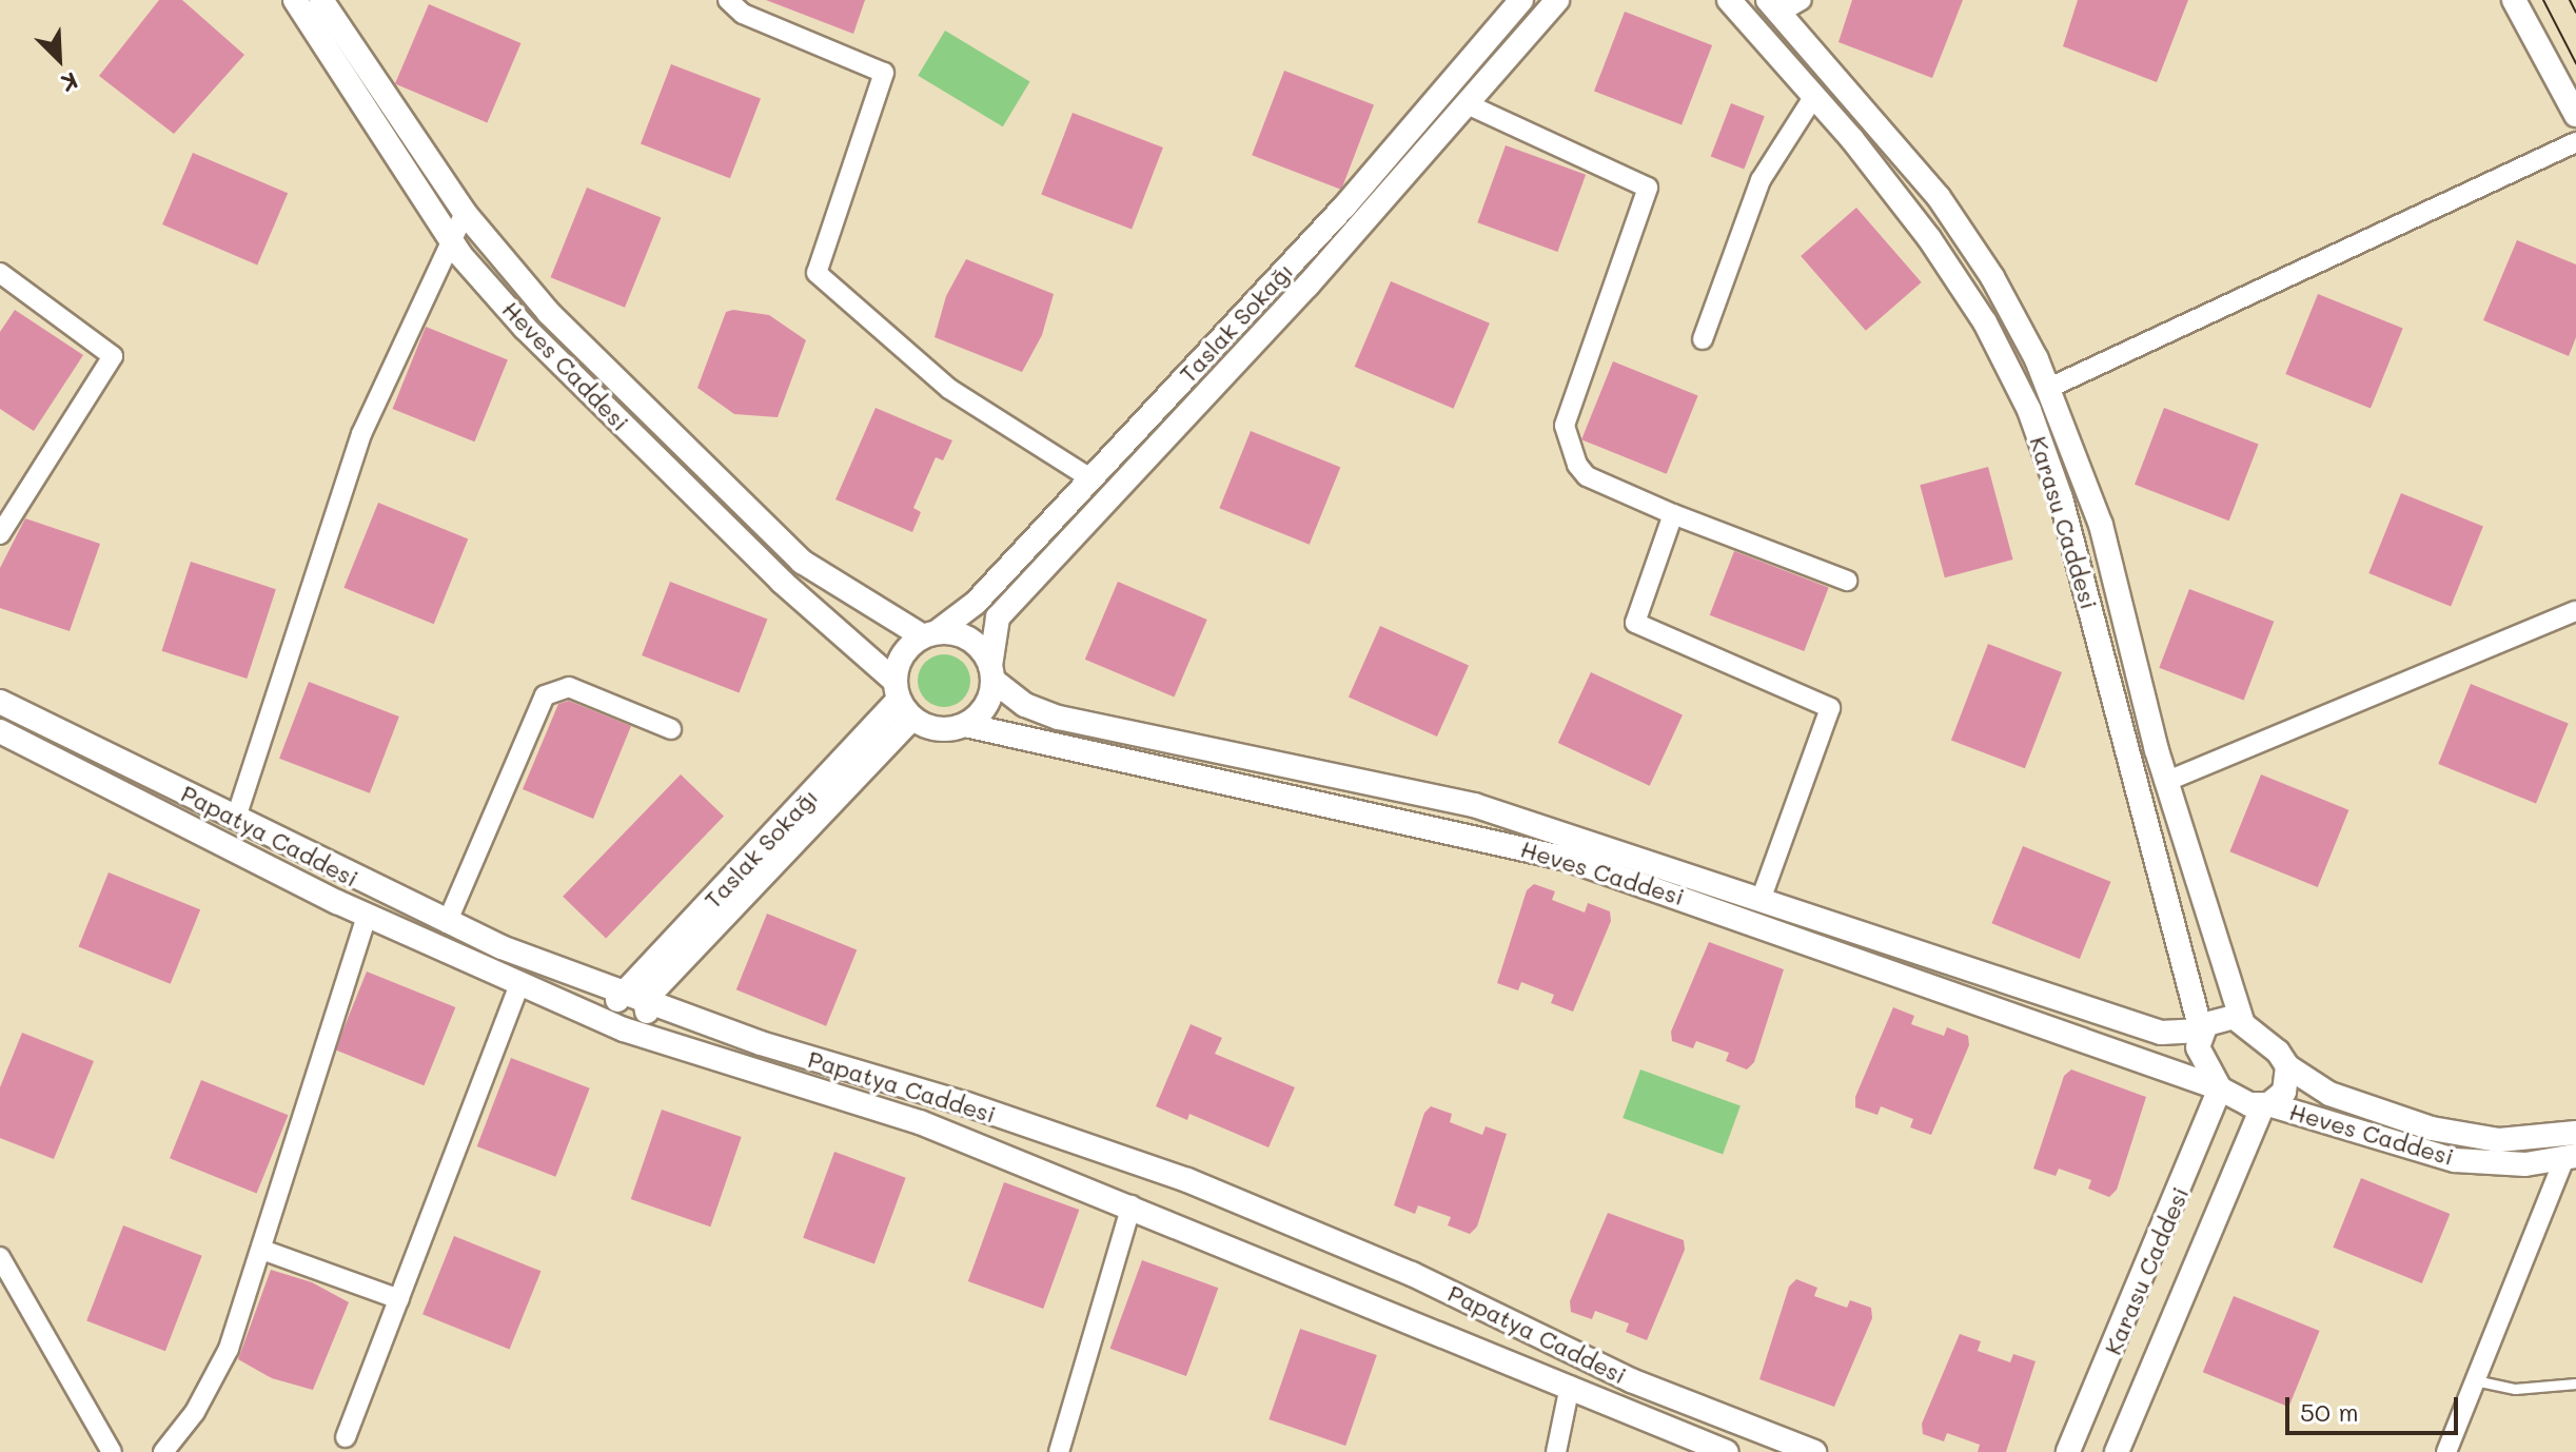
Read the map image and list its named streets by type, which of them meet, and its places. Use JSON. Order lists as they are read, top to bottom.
{
  "streets": {
    "street": [
      "Taslak Sokağı",
      "Heves Caddesi",
      "Karasu Caddesi",
      "Papatya Caddesi"
    ]
  },
  "crossings": [
    ["Taslak Sokağı", "Heves Caddesi"],
    ["Taslak Sokağı", "Papatya Caddesi"],
    ["Heves Caddesi", "Karasu Caddesi"]
  ],
  "scale_bar": "50 m",
  "north": "bottom right"
}
